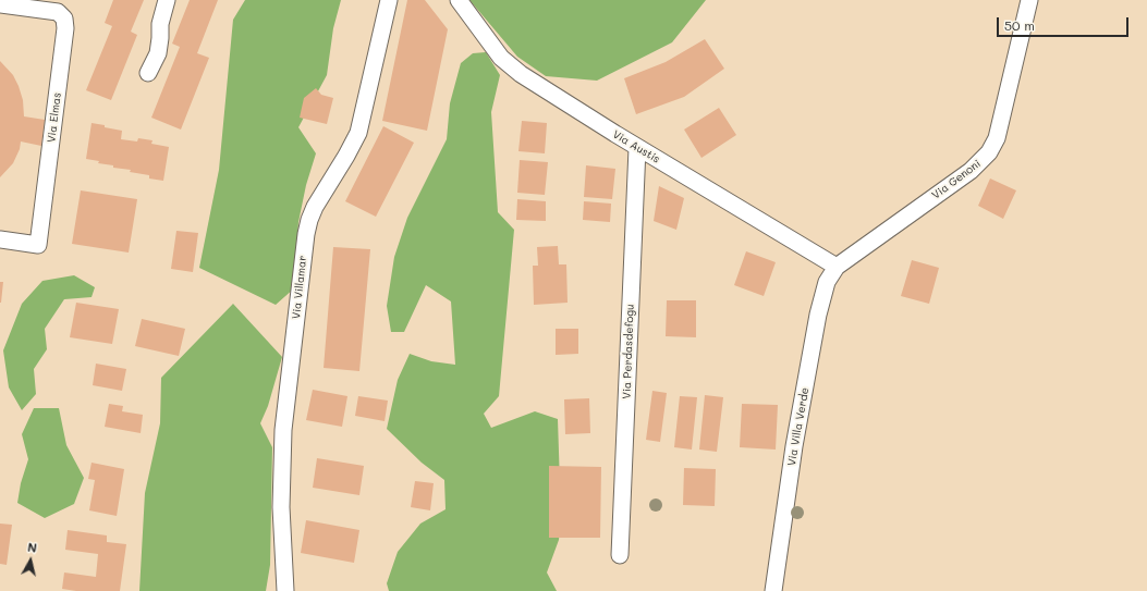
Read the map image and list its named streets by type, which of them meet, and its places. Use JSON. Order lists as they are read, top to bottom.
{
  "streets": {
    "street": [
      "Via Elmas",
      "Via Austis",
      "Via Genoni",
      "Via Villamar",
      "Via Perdasdefogu",
      "Via Villa Verde"
    ]
  },
  "crossings": [
    ["Via Austis", "Via Genoni"],
    ["Via Austis", "Via Perdasdefogu"],
    ["Via Austis", "Via Villa Verde"],
    ["Via Genoni", "Via Villa Verde"]
  ],
  "scale_bar": "50 m",
  "north": "top"
}
